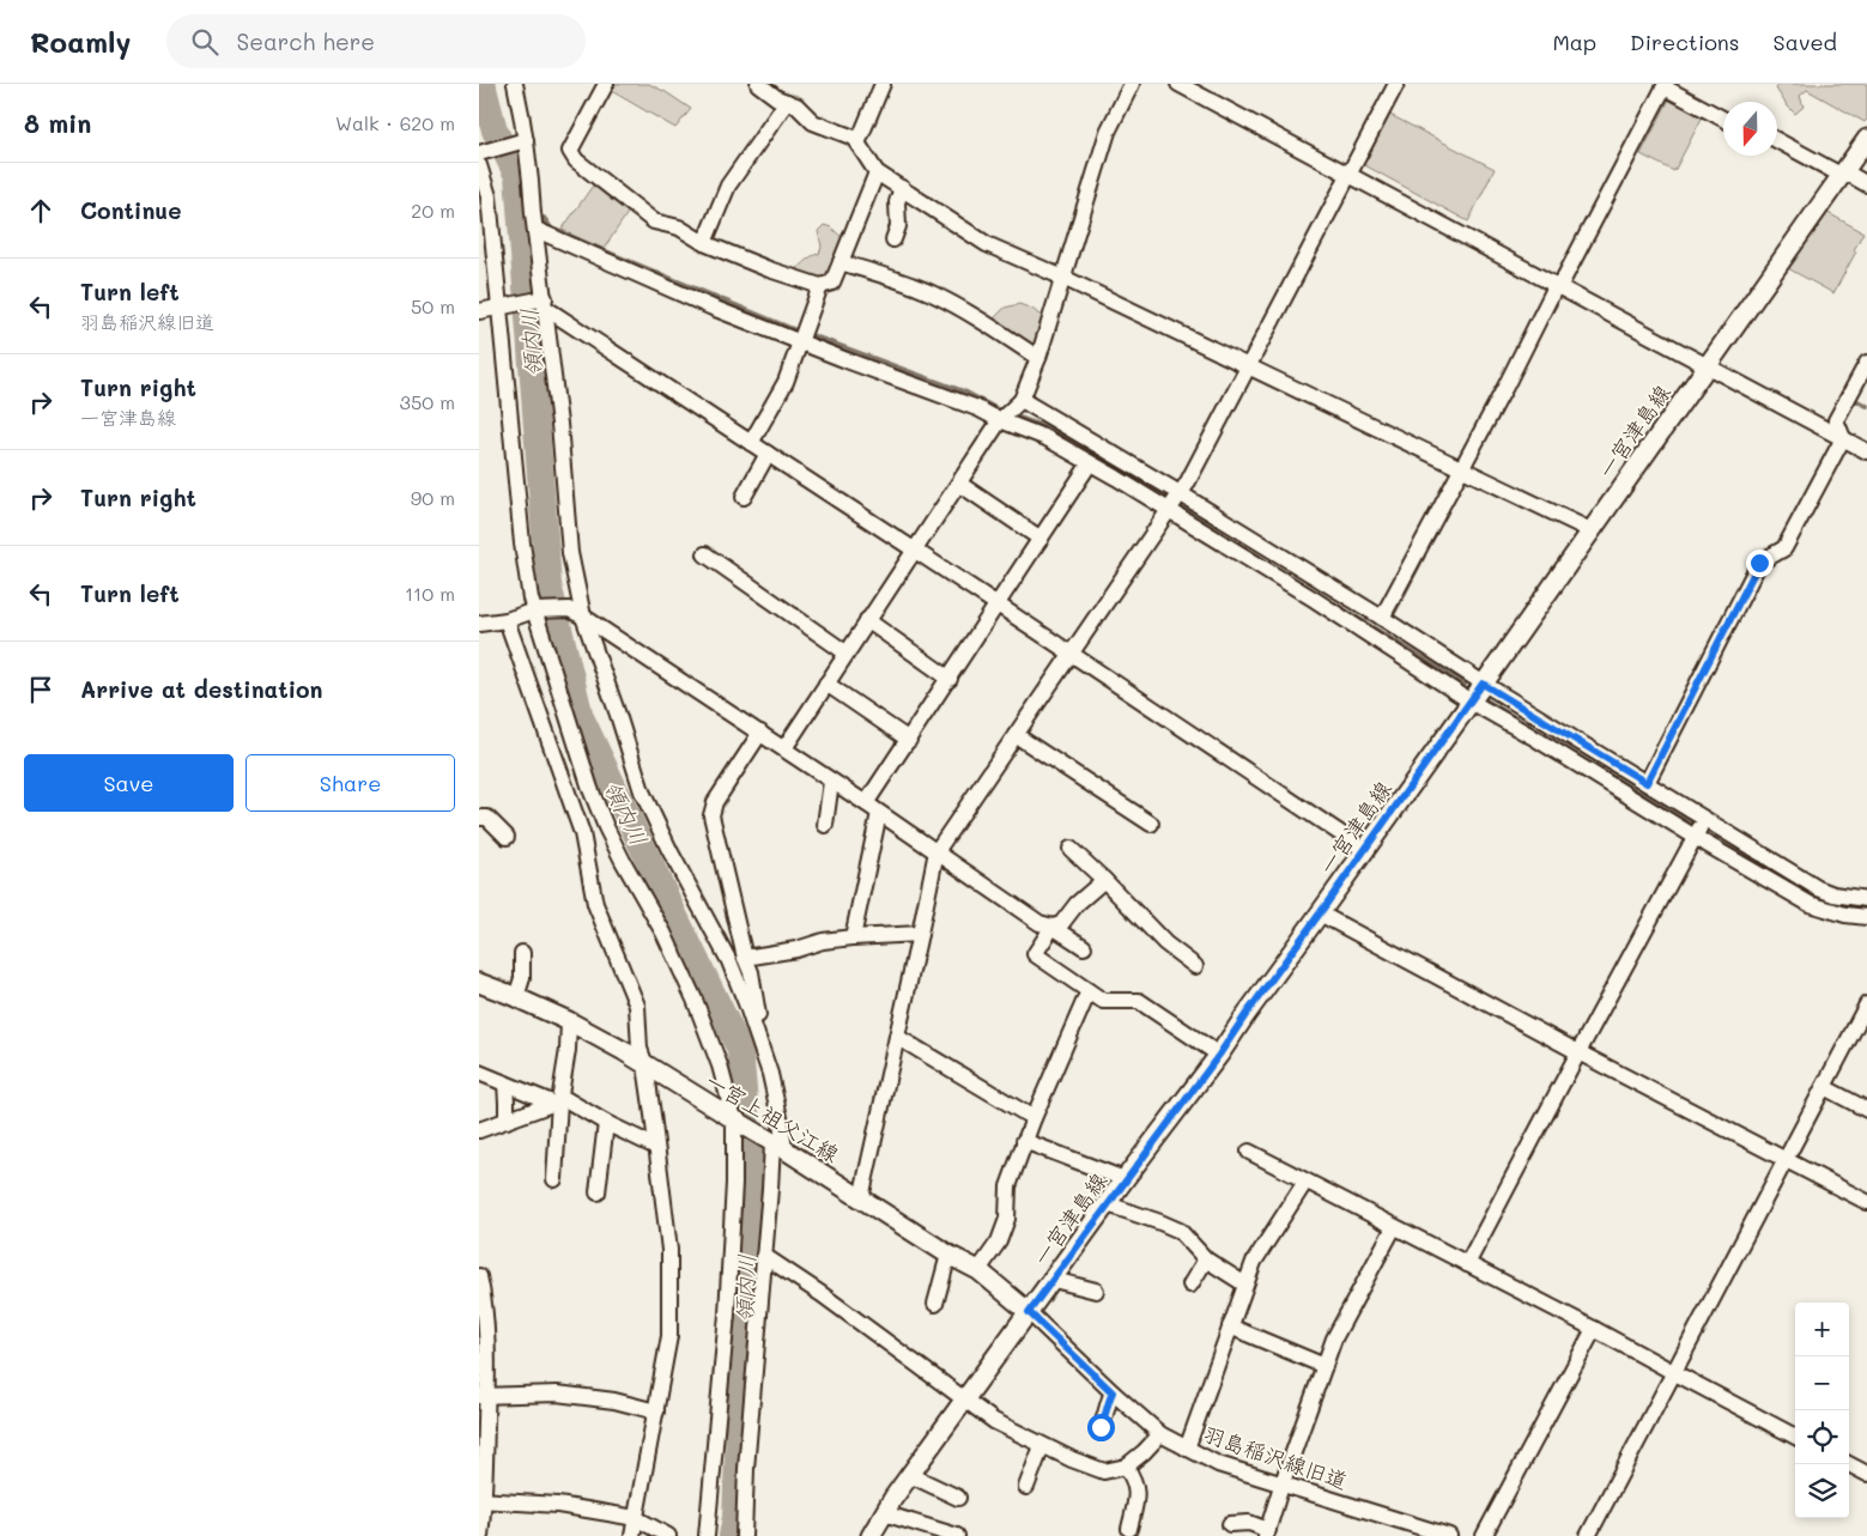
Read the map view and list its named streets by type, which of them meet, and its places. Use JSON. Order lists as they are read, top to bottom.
{
  "streets": {
    "main road": ["一宮津島線", "一宮上祖父江線"],
    "street": ["羽島稲沢線旧道"]
  },
  "crossings": [
    ["一宮津島線", "一宮上祖父江線"],
    ["一宮津島線", "羽島稲沢線旧道"],
    ["一宮上祖父江線", "羽島稲沢線旧道"]
  ],
  "water": ["領内川"],
  "north": "bottom",
  "page": {
    "header": "Roamly",
    "search": "Search here",
    "nav": ["Map", "Directions", "Saved"],
    "heading": ["8 min", "Walk · 620 m"],
    "list": [
      ["Continue", "20 m"],
      ["Turn left", "羽島稲沢線旧道", "50 m"],
      ["Turn right", "一宮津島線", "350 m"],
      ["Turn right", "90 m"],
      ["Turn left", "110 m"],
      "Arrive at destination"
    ],
    "buttons": ["Save", "Share"],
    "map_buttons": ["+", "−"]
  }
}
